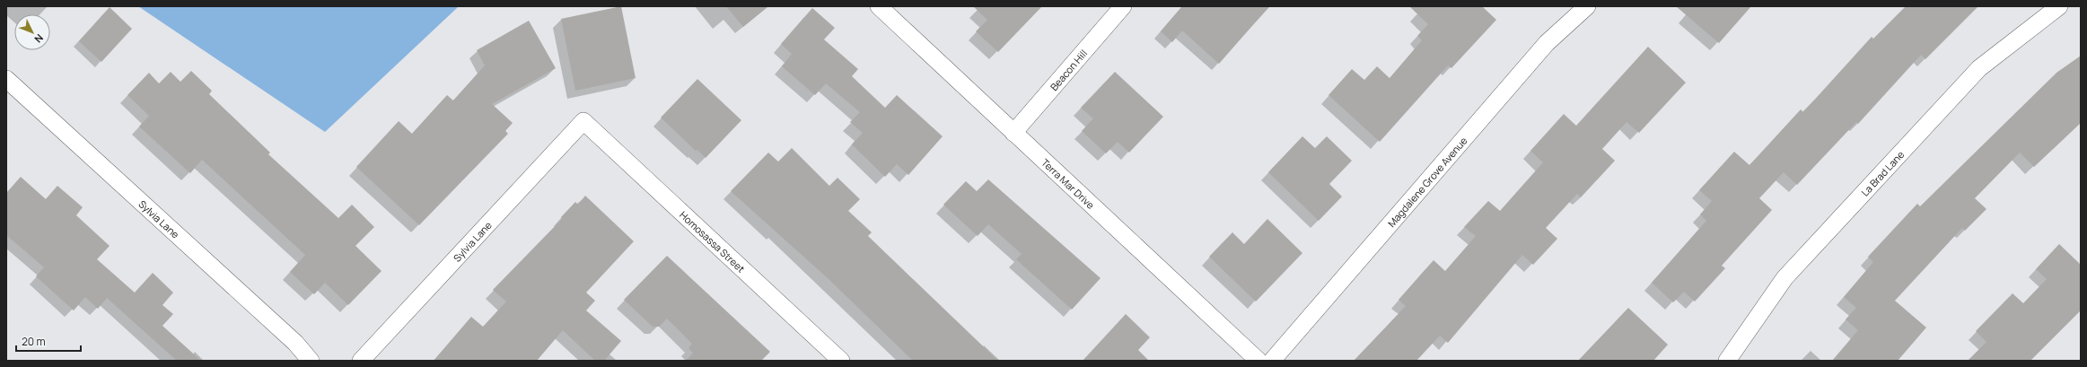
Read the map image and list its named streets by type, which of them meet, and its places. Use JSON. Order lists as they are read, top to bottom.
{
  "streets": {
    "street": [
      "Beacon Hill",
      "La Brad Lane",
      "Magdalene Grove Avenue",
      "Terra Mar Drive",
      "Sylvia Lane",
      "Homosassa Street"
    ]
  },
  "crossings": [
    ["Beacon Hill", "Terra Mar Drive"],
    ["Sylvia Lane", "Homosassa Street"]
  ],
  "scale_bar": "20 m",
  "north": "bottom right"
}
